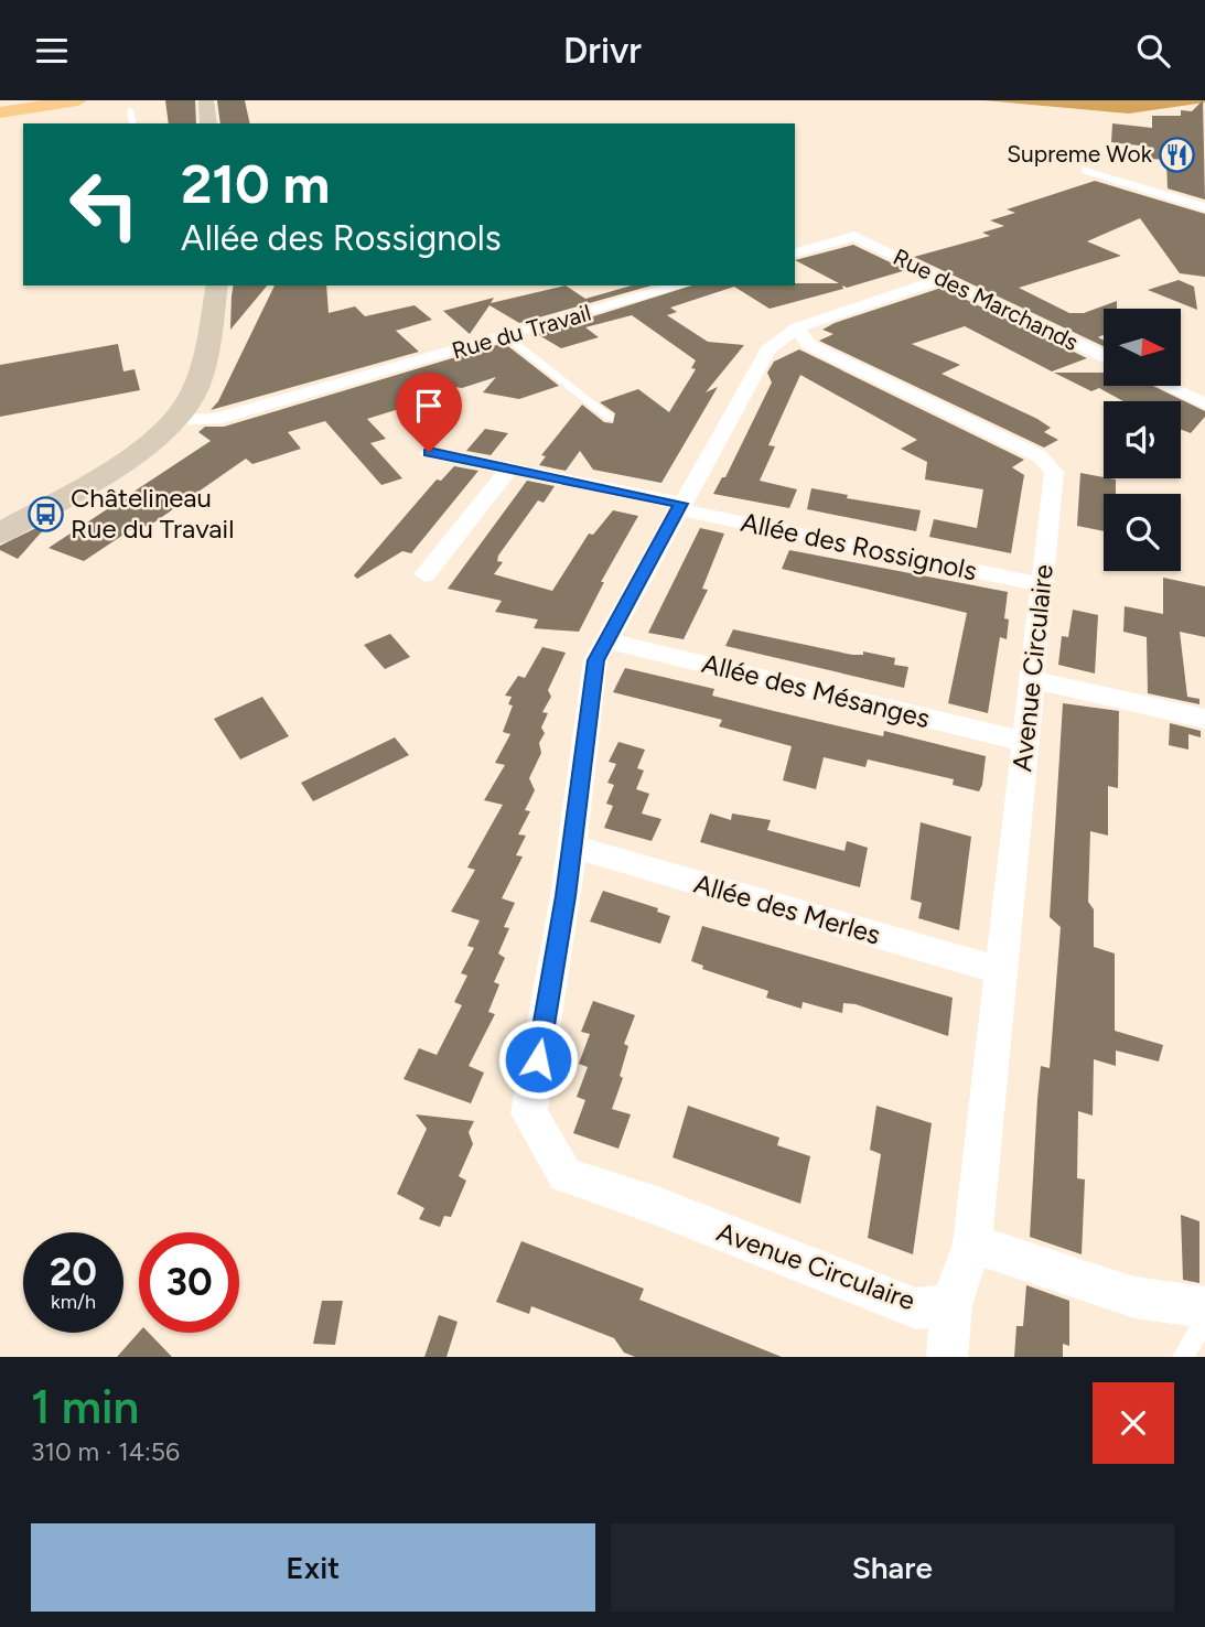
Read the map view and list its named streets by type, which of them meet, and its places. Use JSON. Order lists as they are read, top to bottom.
{
  "streets": {
    "street": [
      "Rue des Marchands",
      "Rue du Travail",
      "Allée des Rossignols",
      "Avenue Circulaire",
      "Allée des Mésanges",
      "Allée des Merles"
    ]
  },
  "crossings": [
    ["Rue des Marchands", "Avenue Circulaire"],
    ["Allée des Rossignols", "Avenue Circulaire"],
    ["Avenue Circulaire", "Allée des Mésanges"],
    ["Avenue Circulaire", "Allée des Merles"]
  ],
  "places": {
    "restaurant": ["Supreme Wok"],
    "bus stop": ["Châtelineau Rue du Travail"]
  },
  "north": "right",
  "page": {
    "header": "Drivr",
    "turn": ["210 m", "Allée des Rossignols"],
    "speed": "20 km/h",
    "limit": "30",
    "heading": ["1 min", "310 m · 14:56"],
    "buttons": ["Exit", "Share"]
  }
}
